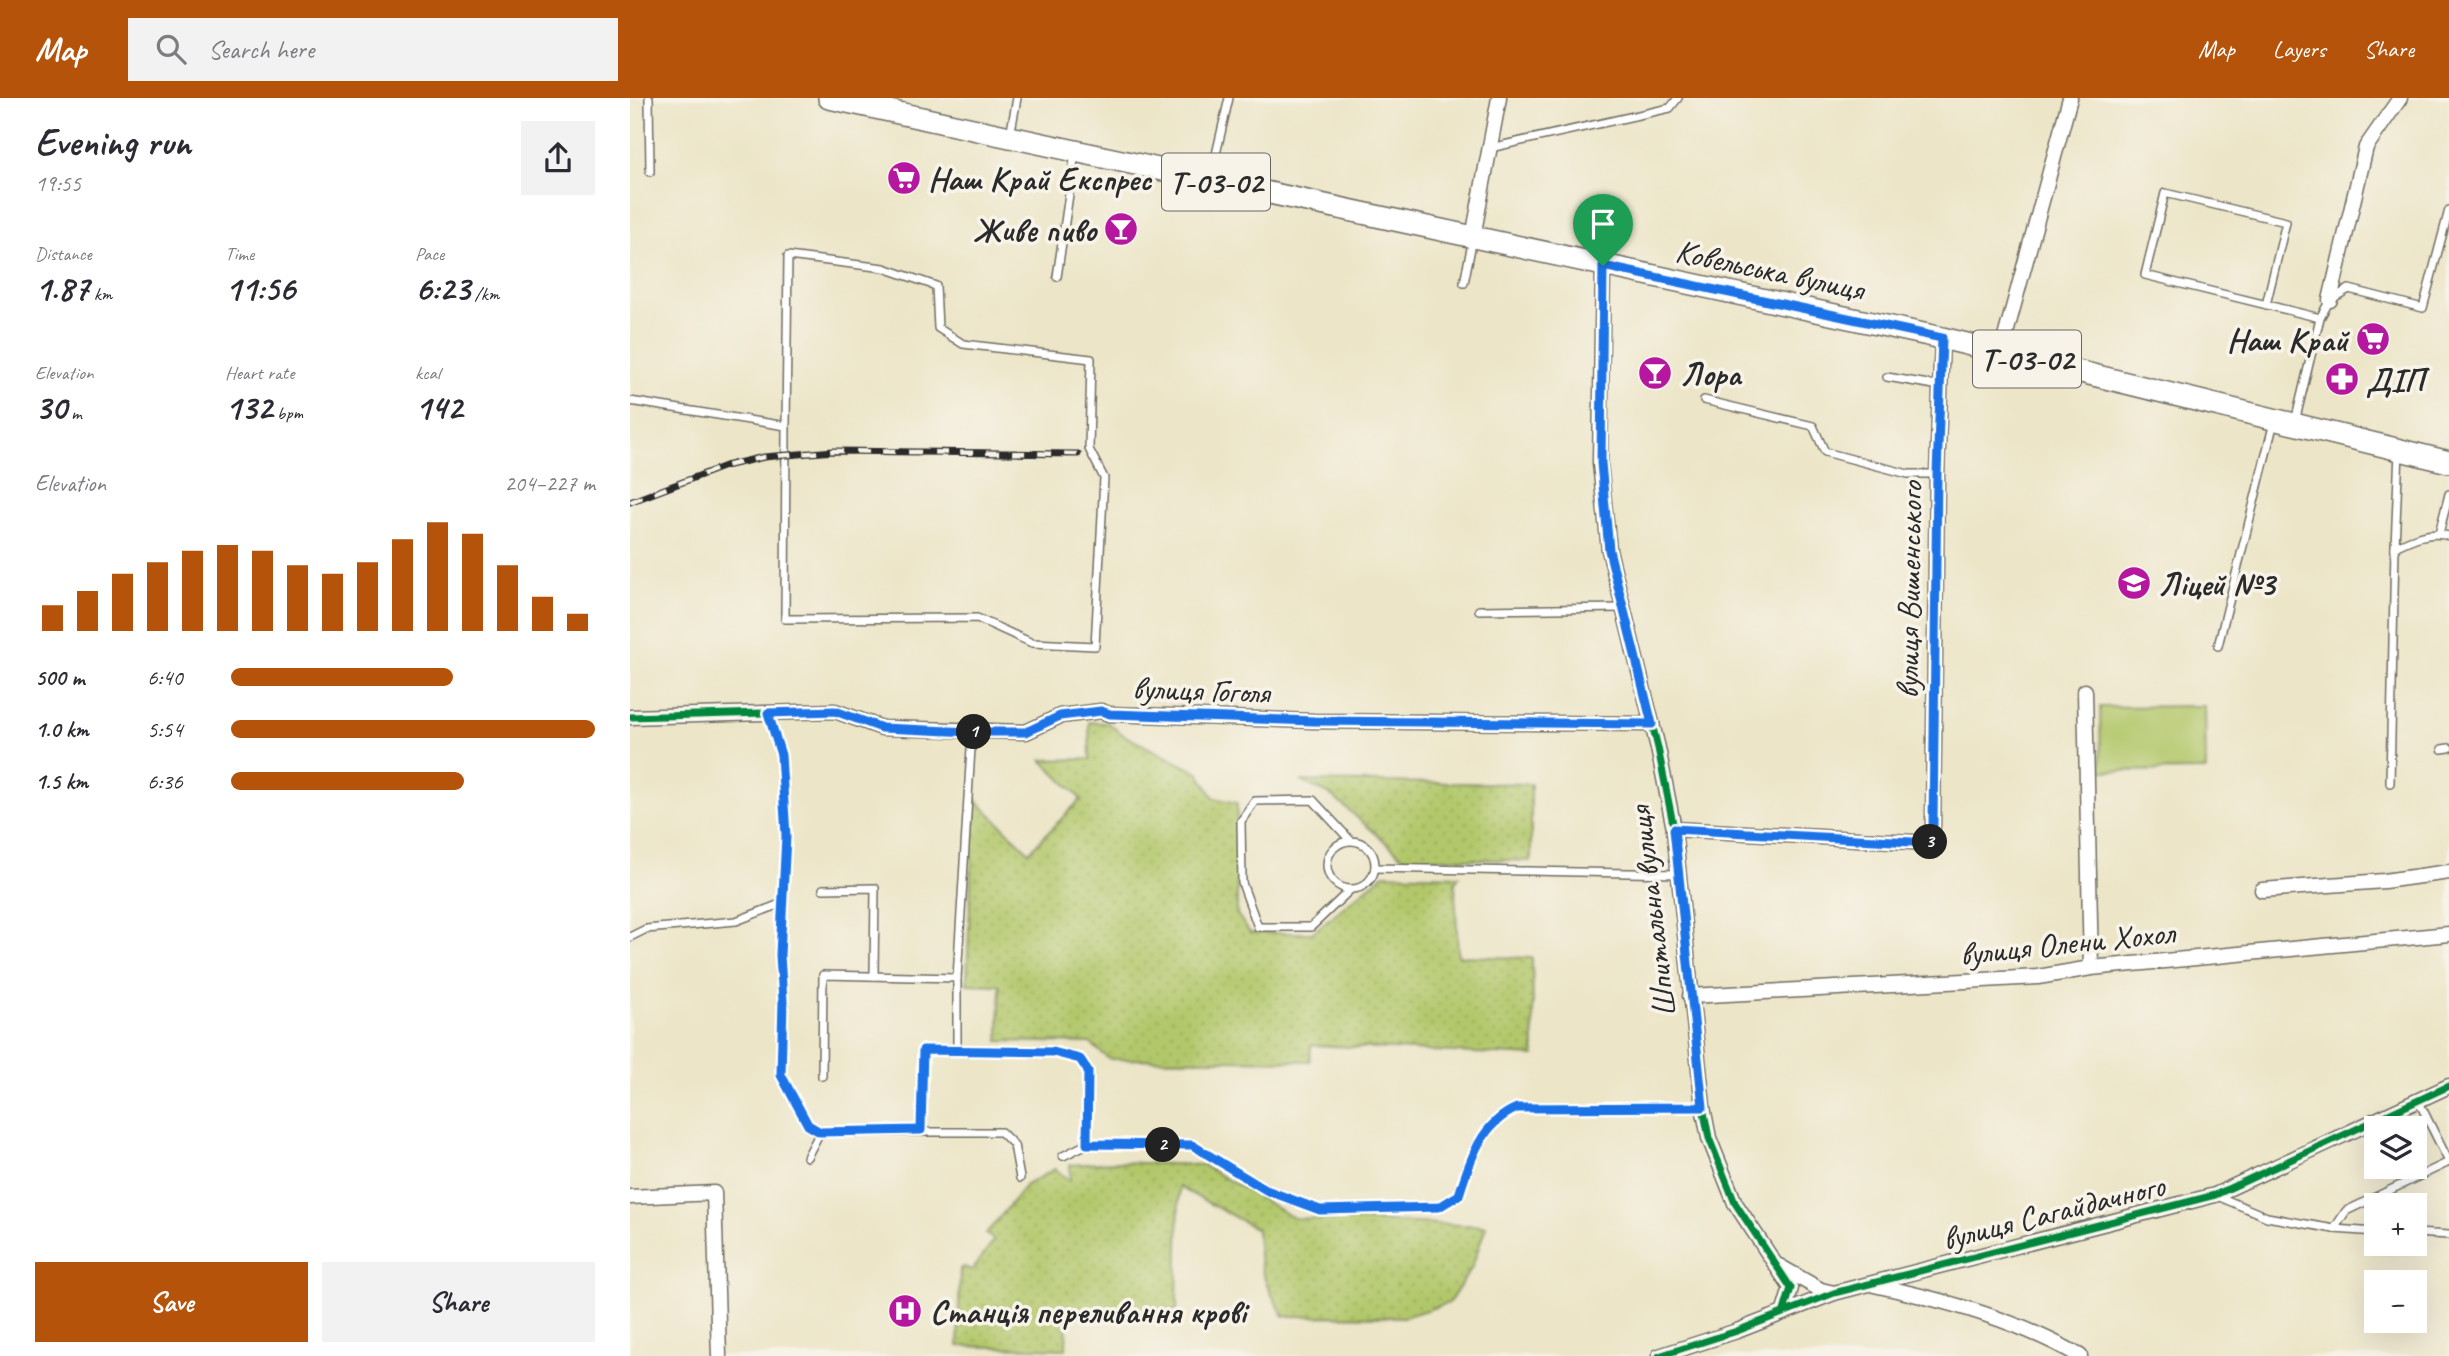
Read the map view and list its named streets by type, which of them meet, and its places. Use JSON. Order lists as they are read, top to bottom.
{
  "streets": {
    "main road": ["Т-03-02", "Ковельська вулиця"],
    "street": [
      "вулиця Вишенського",
      "вулиця Гоголя",
      "Шпитальна вулиця",
      "вулиця Олени Хохол",
      "вулиця Сагайдачного"
    ]
  },
  "crossings": [
    ["Ковельська вулиця", "вулиця Вишенського"],
    ["Ковельська вулиця", "Шпитальна вулиця"],
    ["вулиця Вишенського", "Шпитальна вулиця"],
    ["вулиця Гоголя", "Шпитальна вулиця"],
    ["Шпитальна вулиця", "вулиця Олени Хохол"],
    ["Шпитальна вулиця", "вулиця Сагайдачного"]
  ],
  "places": {
    "supermarket": ["Наш Край Експрес", "Наш Край"],
    "bar": ["Живе пиво", "Лора"],
    "pharmacy": ["ДІП"],
    "school or university": ["Ліцей №3"],
    "hospital": ["Станція переливання крові"]
  },
  "page": {
    "header": "Map",
    "search": "Search here",
    "nav": ["Map", "Layers", "Share"],
    "heading": ["Evening run", "19:55"],
    "stats": [
      ["Distance", "1.87 km"],
      ["Time", "11:56"],
      ["Pace", "6:23 /km"],
      ["Elevation", "30 m"],
      ["Heart rate", "132 bpm"],
      ["kcal", "142"]
    ],
    "chart": ["Elevation", "204–227 m"],
    "list": [
      {
        "name": "500 m",
        "note": "6:40"
      },
      {
        "name": "1.0 km",
        "note": "5:54"
      },
      {
        "name": "1.5 km",
        "note": "6:36"
      }
    ],
    "pins": ["1", "3", "2"],
    "map_buttons": ["+", "−"],
    "buttons": ["Save", "Share"]
  }
}
